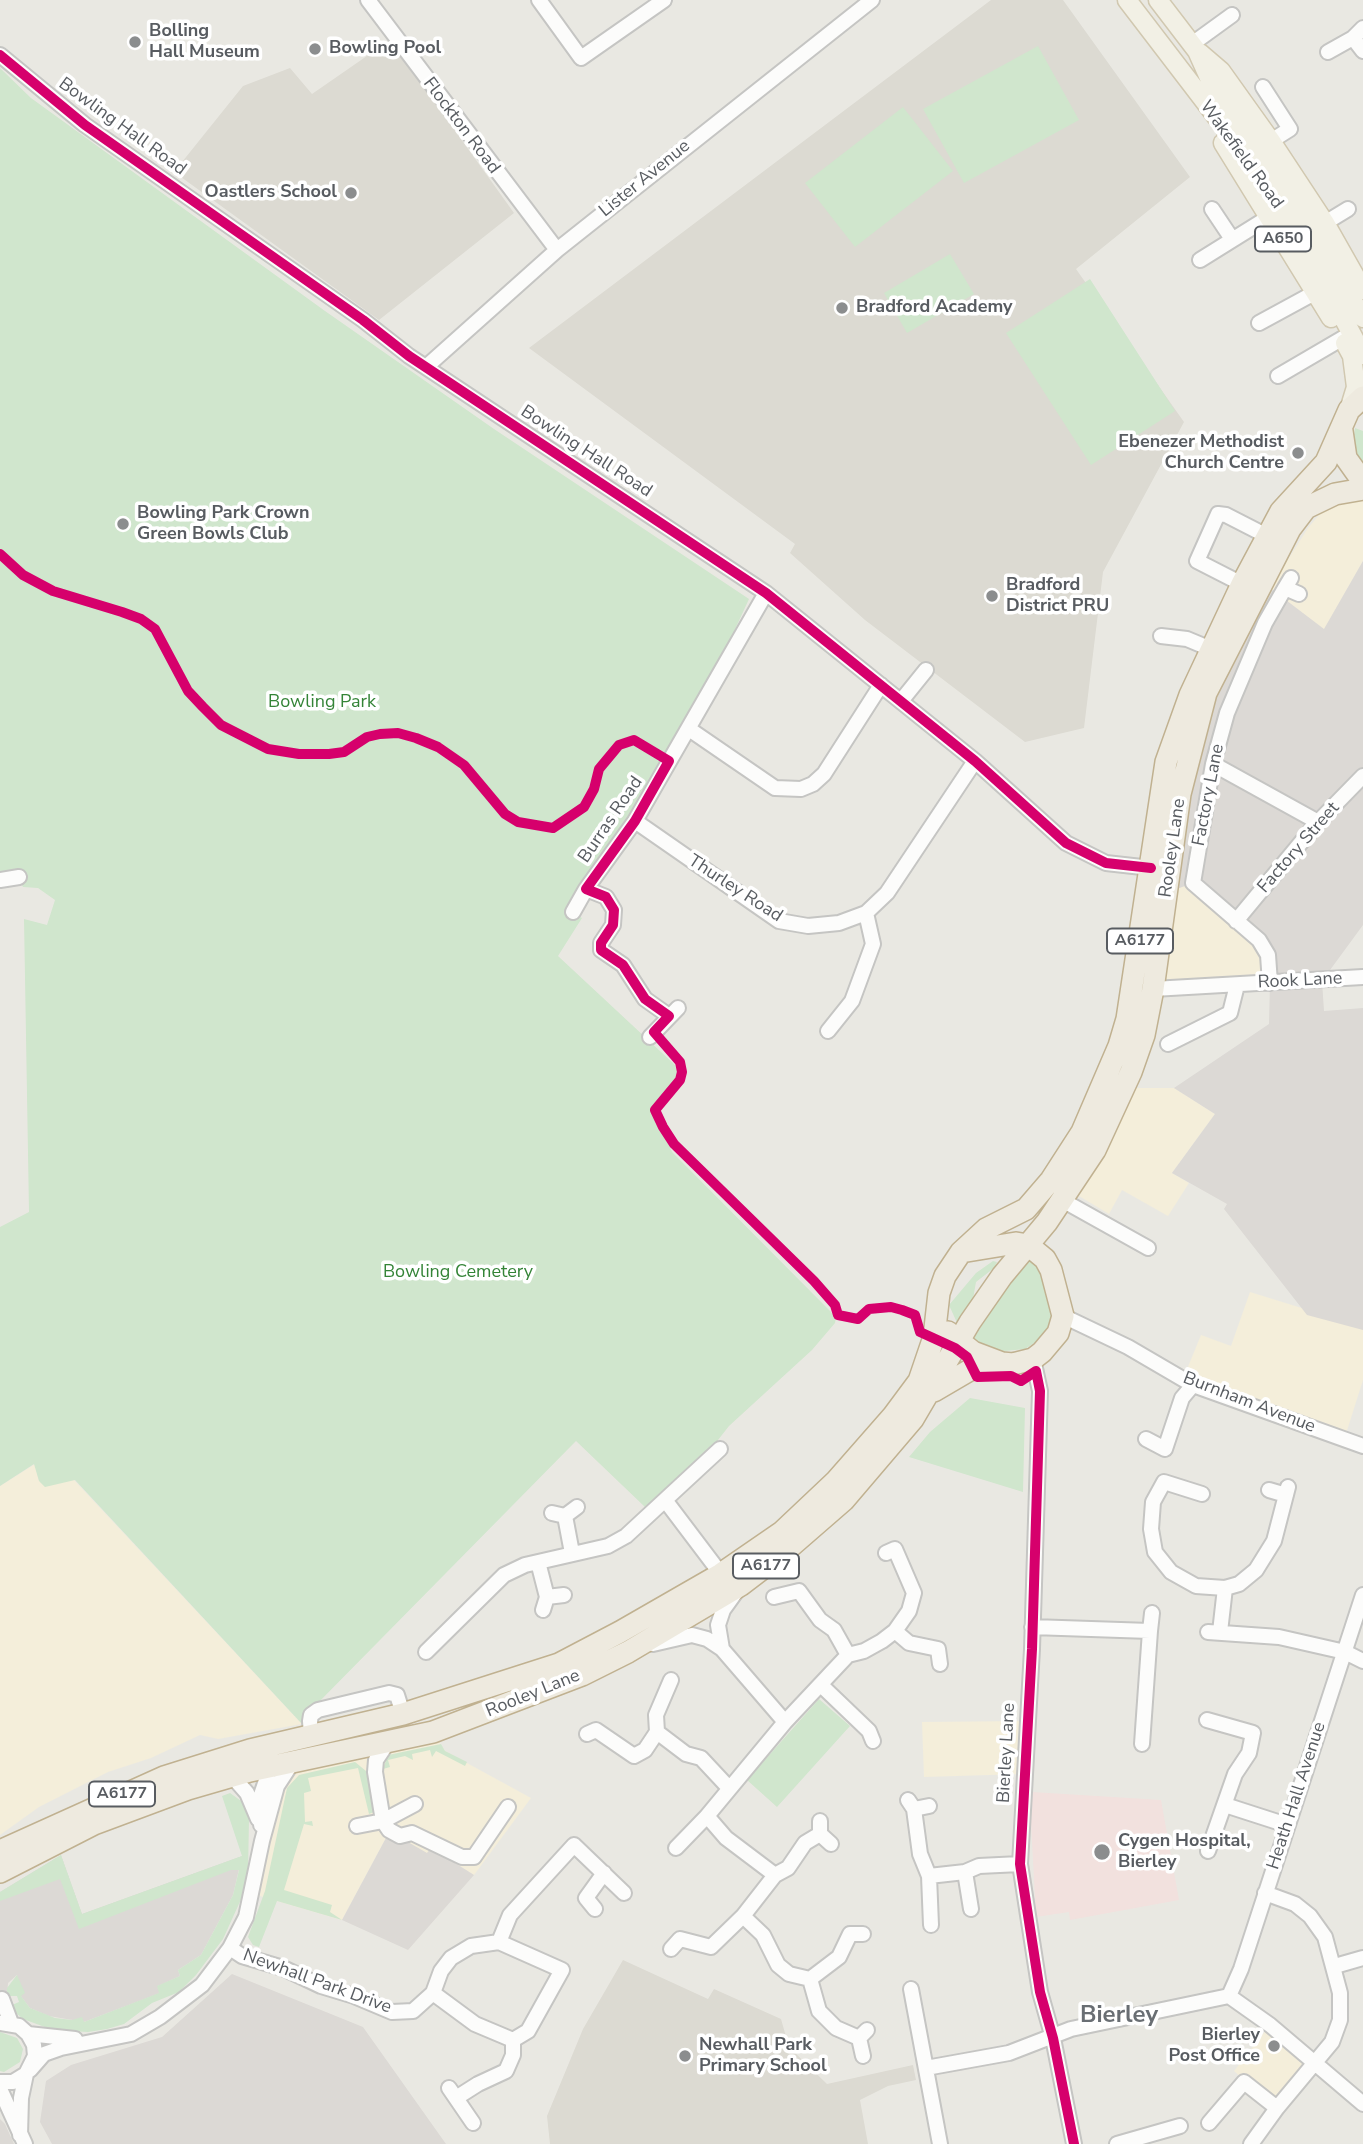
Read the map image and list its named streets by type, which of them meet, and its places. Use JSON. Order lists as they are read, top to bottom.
{
  "streets": {
    "highway": ["Rooley Lane", "A6177"],
    "main road": ["Wakefield Road", "A650"],
    "street": [
      "Flockton Road",
      "Bowling Hall Road",
      "Lister Avenue",
      "Factory Lane",
      "Burras Road",
      "Factory Street",
      "Thurley Road",
      "Rook Lane",
      "Burnham Avenue",
      "Bierley Lane",
      "Heath Hall Avenue",
      "Newhall Park Drive"
    ]
  },
  "crossings": [
    ["Flockton Road", "Lister Avenue"],
    ["Bowling Hall Road", "Lister Avenue"],
    ["Bowling Hall Road", "Burras Road"],
    ["Bowling Hall Road", "Rooley Lane"],
    ["Bowling Hall Road", "Thurley Road"],
    ["Wakefield Road", "A650"],
    ["A650", "Rooley Lane"],
    ["Factory Lane", "Factory Street"],
    ["Factory Lane", "Rook Lane"],
    ["Burras Road", "Thurley Road"],
    ["Rooley Lane", "Rook Lane"]
  ],
  "districts": ["Bierley"],
  "parks": ["Bowling Park", "Bowling Cemetery"],
  "places": [
    "Bolling Hall Museum",
    "Bowling Pool",
    "Oastlers School",
    "Bradford Academy",
    "Ebenezer Methodist Church Centre",
    "Bowling Park Crown Green Bowls Club",
    "Bradford District PRU",
    "Cygen Hospital, Bierley",
    "Bierley Post Office",
    "Newhall Park Primary School"
  ]
}
